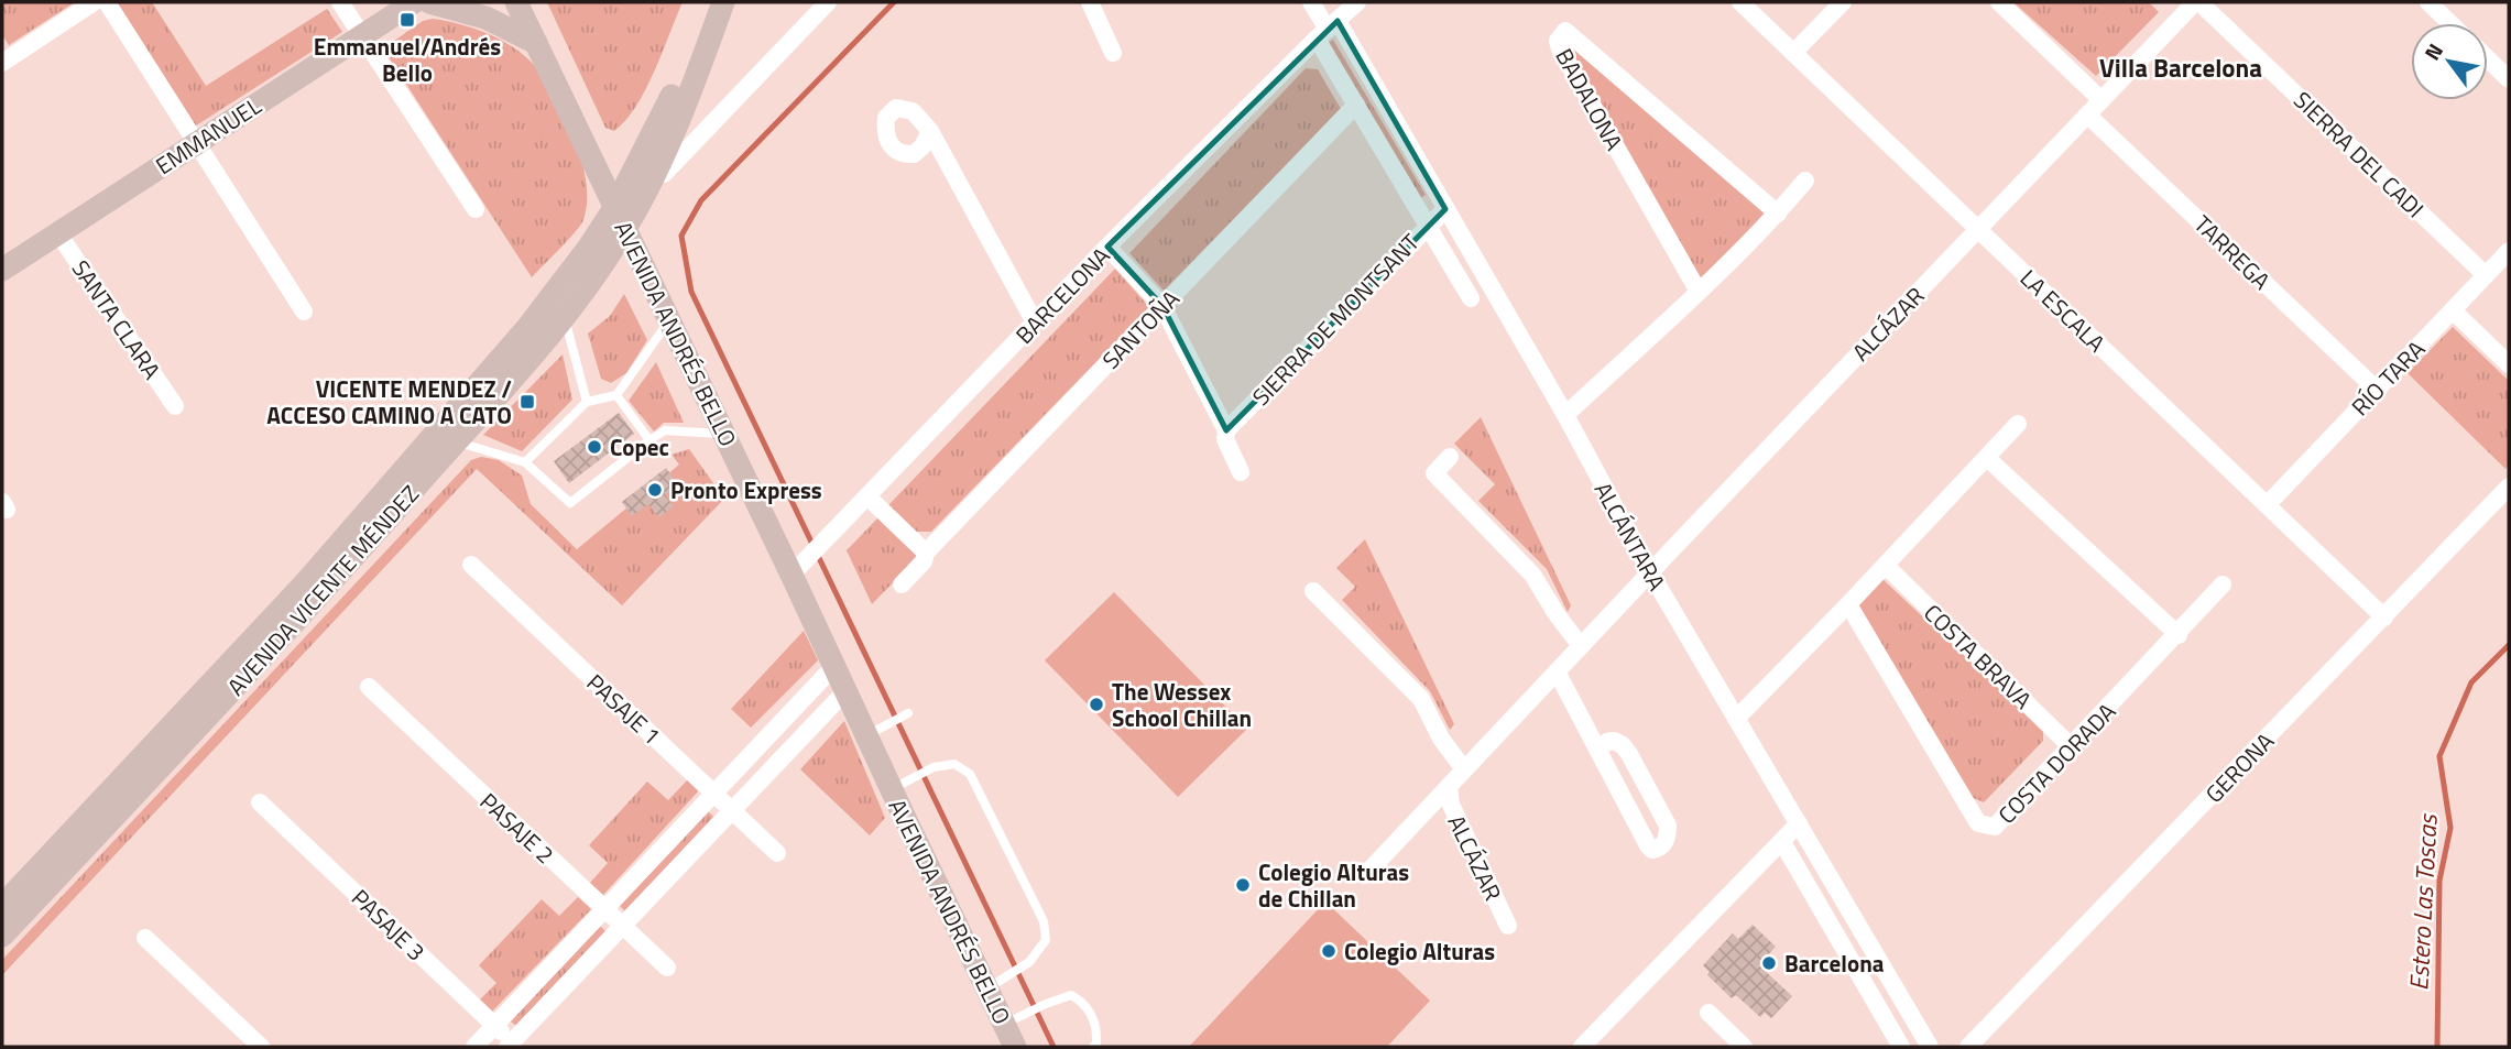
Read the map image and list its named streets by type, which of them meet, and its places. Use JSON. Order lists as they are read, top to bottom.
{
  "streets": {
    "main road": ["EMMANUEL", "AVENIDA ANDRÉS BELLO", "AVENIDA VICENTE MÉNDEZ"],
    "street": [
      "BADALONA",
      "SIERRA DEL CADI",
      "TARREGA",
      "BARCELONA",
      "LA ESCALA",
      "SANTA CLARA",
      "SIERRA DE MONTSANT",
      "ALCÁZAR",
      "SANTOÑA",
      "RÍO TARA",
      "ALCÁNTARA",
      "COSTA BRAVA",
      "PASAJE 1",
      "COSTA DORADA",
      "GERONA",
      "PASAJE 2",
      "PASAJE 3"
    ]
  },
  "crossings": [
    ["EMMANUEL", "SANTA CLARA"],
    ["SIERRA DEL CADI", "ALCÁZAR"],
    ["SIERRA DEL CADI", "RÍO TARA"],
    ["TARREGA", "ALCÁZAR"],
    ["TARREGA", "RÍO TARA"],
    ["BARCELONA", "AVENIDA ANDRÉS BELLO"],
    ["BARCELONA", "ALCÁNTARA"],
    ["LA ESCALA", "ALCÁZAR"],
    ["LA ESCALA", "RÍO TARA"],
    ["LA ESCALA", "GERONA"],
    ["SIERRA DE MONTSANT", "ALCÁNTARA"],
    ["ALCÁZAR", "ALCÁNTARA"],
    ["SANTOÑA", "ALCÁNTARA"],
    ["AVENIDA ANDRÉS BELLO", "AVENIDA VICENTE MÉNDEZ"],
    ["COSTA BRAVA", "COSTA DORADA"]
  ],
  "districts": ["Villa Barcelona"],
  "water": ["Estero Las Toscas"],
  "places": {
    "transit": ["Emmanuel/Andrés Bello", "VICENTE MENDEZ / ACCESO CAMINO A CATO"],
    "other": [
      "Copec",
      "Pronto Express",
      "The Wessex School Chillan",
      "Colegio Alturas de Chillan",
      "Colegio Alturas",
      "Barcelona"
    ]
  },
  "north": "top left"
}
